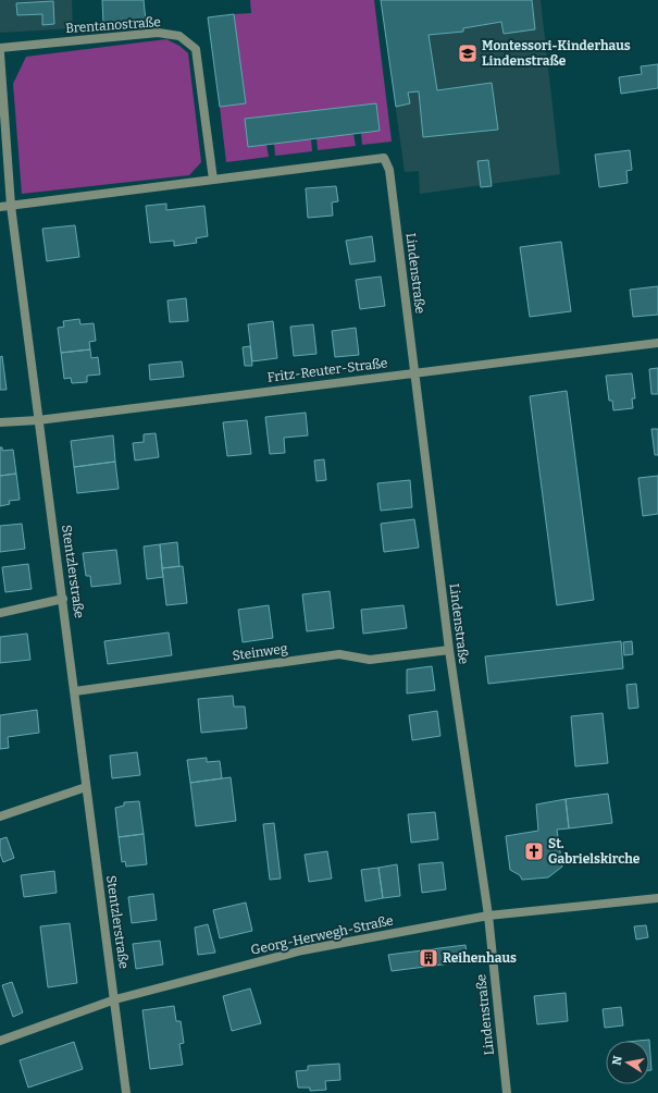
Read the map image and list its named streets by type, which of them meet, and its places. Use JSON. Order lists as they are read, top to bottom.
{
  "streets": {
    "street": [
      "Brentanostraße",
      "Lindenstraße",
      "Fritz-Reuter-Straße",
      "Stentzlerstraße",
      "Steinweg",
      "Georg-Herwegh-Straße"
    ]
  },
  "crossings": [
    ["Brentanostraße", "Lindenstraße"],
    ["Lindenstraße", "Fritz-Reuter-Straße"],
    ["Lindenstraße", "Steinweg"],
    ["Lindenstraße", "Georg-Herwegh-Straße"],
    ["Fritz-Reuter-Straße", "Stentzlerstraße"],
    ["Stentzlerstraße", "Steinweg"],
    ["Stentzlerstraße", "Georg-Herwegh-Straße"]
  ],
  "places": {
    "school or university": ["Montessori-Kinderhaus Lindenstraße"],
    "church": ["St. Gabrielskirche"],
    "building": ["Reihenhaus"]
  },
  "north": "left"
}
